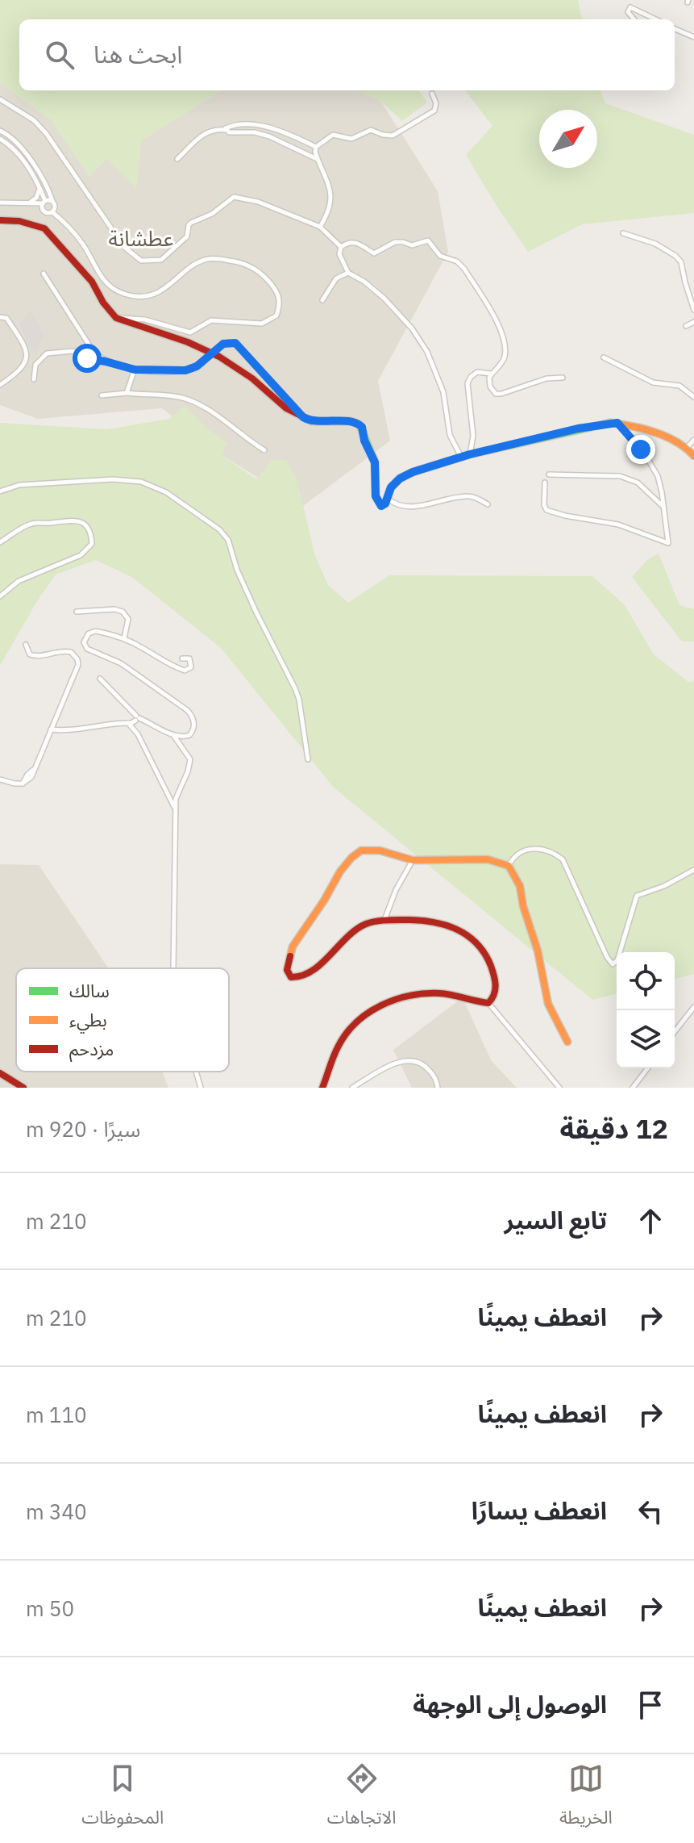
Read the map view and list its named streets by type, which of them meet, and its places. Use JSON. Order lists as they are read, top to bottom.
{
  "districts": ["عطشانة"],
  "legend": ["سالك", "بطيء", "مزدحم"],
  "north": "top right",
  "page": {
    "search": "ابحث هنا",
    "heading": ["12 دقيقة", "سيرًا · 920 m"],
    "list": [
      ["تابع السير", "210 m"],
      ["انعطف يمينًا", "210 m"],
      ["انعطف يمينًا", "110 m"],
      ["انعطف يسارًا", "340 m"],
      ["انعطف يمينًا", "50 m"],
      "الوصول إلى الوجهة"
    ],
    "nav": ["الخريطة", "الاتجاهات", "المحفوظات"]
  }
}
